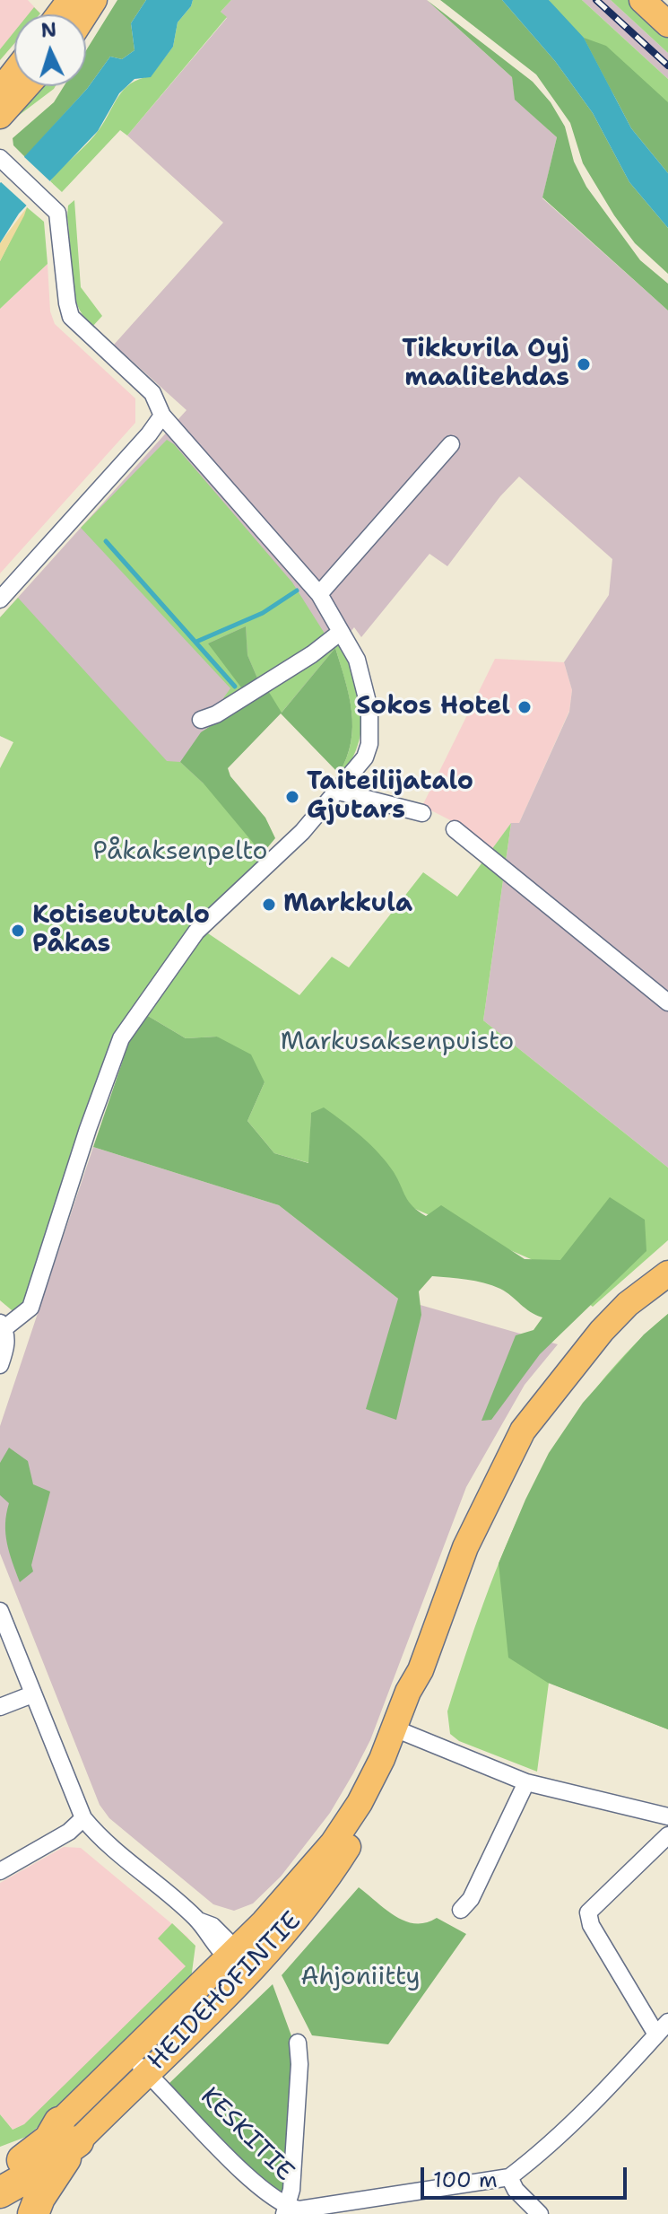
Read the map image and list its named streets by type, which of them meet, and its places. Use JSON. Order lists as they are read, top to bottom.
{
  "streets": {
    "main road": ["HEIDEHOFINTIE"],
    "street": ["KESKITIE"]
  },
  "crossings": [
    ["HEIDEHOFINTIE", "KESKITIE"]
  ],
  "parks": ["Påkaksenpelto", "Markusaksenpuisto", "Ahjoniitty"],
  "places": [
    "Tikkurila Oyj maalitehdas",
    "Sokos Hotel",
    "Taiteilijatalo Gjutars",
    "Markkula",
    "Kotiseututalo Påkas"
  ],
  "scale_bar": "100 m",
  "north": "top"
}
